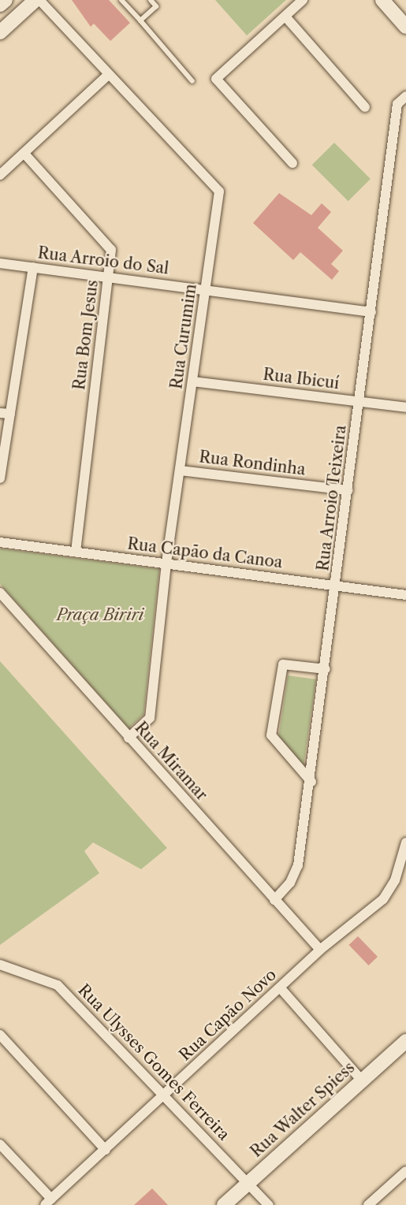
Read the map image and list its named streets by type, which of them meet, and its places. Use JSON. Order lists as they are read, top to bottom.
{
  "streets": {
    "street": [
      "Rua Arroio do Sal",
      "Rua Bom Jesus",
      "Rua Curumim",
      "Rua Ibicuí",
      "Rua Rondinha",
      "Rua Arroio Teixeira",
      "Rua Capão da Canoa",
      "Rua Miramar",
      "Rua Capão Novo",
      "Rua Ulysses Gomes Ferreira",
      "Rua Walter Spiess"
    ]
  },
  "crossings": [
    ["Rua Arroio do Sal", "Rua Bom Jesus"],
    ["Rua Arroio do Sal", "Rua Curumim"],
    ["Rua Arroio do Sal", "Rua Arroio Teixeira"],
    ["Rua Bom Jesus", "Rua Capão da Canoa"],
    ["Rua Curumim", "Rua Ibicuí"],
    ["Rua Curumim", "Rua Rondinha"],
    ["Rua Curumim", "Rua Capão da Canoa"],
    ["Rua Curumim", "Rua Miramar"],
    ["Rua Ibicuí", "Rua Arroio Teixeira"],
    ["Rua Rondinha", "Rua Arroio Teixeira"],
    ["Rua Arroio Teixeira", "Rua Capão da Canoa"],
    ["Rua Arroio Teixeira", "Rua Miramar"],
    ["Rua Miramar", "Rua Capão Novo"],
    ["Rua Capão Novo", "Rua Ulysses Gomes Ferreira"],
    ["Rua Ulysses Gomes Ferreira", "Rua Walter Spiess"]
  ],
  "parks": ["Praça Biriri"]
}
